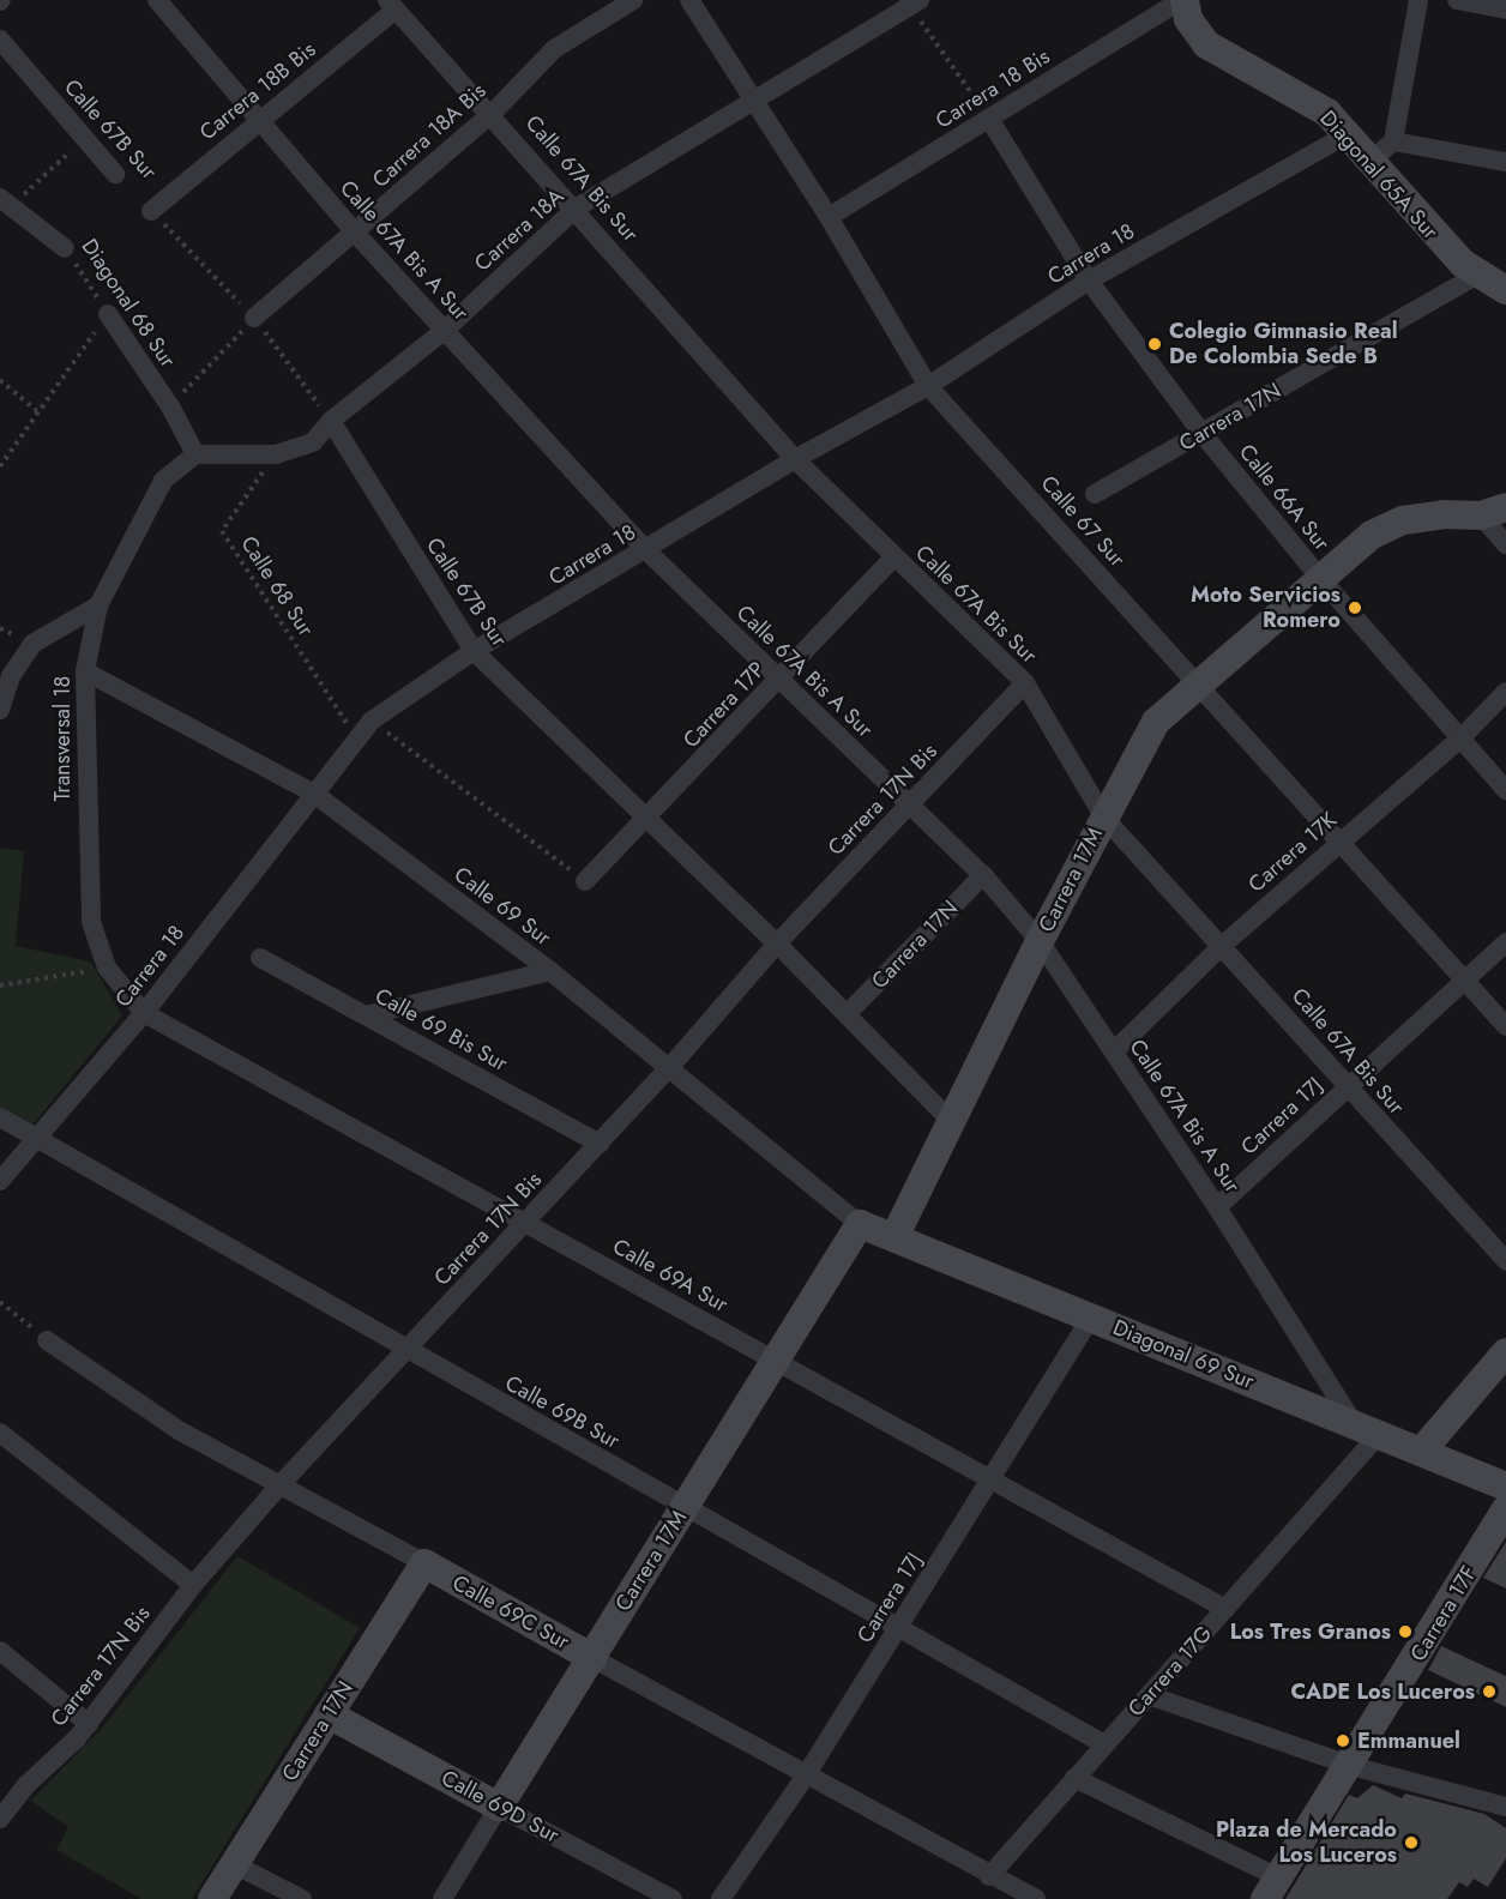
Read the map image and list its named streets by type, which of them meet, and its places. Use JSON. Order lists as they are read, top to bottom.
{
  "streets": {
    "street": [
      "Carrera 18 Bis",
      "Carrera 18B Bis",
      "Calle 67B Sur",
      "Carrera 18A Bis",
      "Diagonal 65A Sur",
      "Calle 67A Bis Sur",
      "Carrera 18A",
      "Calle 67A Bis A Sur",
      "Carrera 18",
      "Diagonal 68 Sur",
      "Carrera 17N",
      "Calle 66A Sur",
      "Calle 67 Sur",
      "Carrera 17P",
      "Transversal 18",
      "Carrera 17N Bis",
      "Carrera 17K",
      "Carrera 17M",
      "Calle 69 Sur",
      "Calle 69 Bis Sur",
      "Carrera 17J",
      "Calle 69A Sur",
      "Diagonal 69 Sur",
      "Calle 69B Sur",
      "Calle 69C Sur",
      "Carrera 17F",
      "Carrera 17G",
      "Calle 69D Sur"
    ],
    "path": ["Calle 68 Sur"]
  },
  "crossings": [
    ["Carrera 18 Bis", "Diagonal 65A Sur"],
    ["Carrera 18 Bis", "Calle 66A Sur"],
    ["Carrera 18 Bis", "Calle 67 Sur"],
    ["Carrera 18B Bis", "Calle 67B Sur"],
    ["Carrera 18B Bis", "Calle 67A Bis Sur"],
    ["Carrera 18B Bis", "Calle 67A Bis A Sur"],
    ["Calle 67B Sur", "Carrera 18A Bis"],
    ["Calle 67B Sur", "Carrera 18A"],
    ["Calle 67B Sur", "Carrera 18"],
    ["Calle 67B Sur", "Carrera 17N"],
    ["Calle 67B Sur", "Carrera 17P"],
    ["Calle 67B Sur", "Carrera 17N Bis"],
    ["Calle 67B Sur", "Carrera 17M"],
    ["Carrera 18A Bis", "Calle 67A Bis Sur"],
    ["Carrera 18A Bis", "Calle 67A Bis A Sur"],
    ["Diagonal 65A Sur", "Carrera 18"],
    ["Diagonal 65A Sur", "Carrera 17N"],
    ["Calle 67A Bis Sur", "Carrera 18A"],
    ["Calle 67A Bis Sur", "Carrera 18"],
    ["Calle 67A Bis Sur", "Carrera 17P"],
    ["Calle 67A Bis Sur", "Carrera 17N Bis"],
    ["Calle 67A Bis Sur", "Carrera 17K"],
    ["Calle 67A Bis Sur", "Carrera 17M"],
    ["Calle 67A Bis Sur", "Carrera 17J"],
    ["Carrera 18A", "Calle 67A Bis A Sur"],
    ["Carrera 18A", "Diagonal 68 Sur"],
    ["Carrera 18A", "Calle 67 Sur"],
    ["Carrera 18A", "Calle 68 Sur"],
    ["Carrera 18A", "Transversal 18"],
    ["Calle 67A Bis A Sur", "Carrera 18"],
    ["Calle 67A Bis A Sur", "Carrera 17N"],
    ["Calle 67A Bis A Sur", "Carrera 17P"],
    ["Calle 67A Bis A Sur", "Carrera 17N Bis"],
    ["Calle 67A Bis A Sur", "Carrera 17K"],
    ["Calle 67A Bis A Sur", "Carrera 17M"],
    ["Calle 67A Bis A Sur", "Carrera 17J"],
    ["Calle 67A Bis A Sur", "Diagonal 69 Sur"],
    ["Calle 67A Bis A Sur", "Carrera 17G"],
    ["Carrera 18", "Calle 66A Sur"],
    ["Carrera 18", "Calle 67 Sur"],
    ["Carrera 18", "Calle 68 Sur"],
    ["Carrera 18", "Calle 69 Sur"],
    ["Carrera 18", "Calle 69A Sur"],
    ["Carrera 18", "Calle 69B Sur"],
    ["Diagonal 68 Sur", "Transversal 18"],
    ["Carrera 17N", "Calle 66A Sur"],
    ["Carrera 17N", "Calle 69C Sur"],
    ["Carrera 17N", "Calle 69D Sur"],
    ["Calle 66A Sur", "Carrera 17K"],
    ["Calle 66A Sur", "Carrera 17M"],
    ["Calle 67 Sur", "Carrera 17K"],
    ["Calle 67 Sur", "Carrera 17M"],
    ["Calle 67 Sur", "Carrera 17J"],
    ["Transversal 18", "Calle 69 Sur"],
    ["Transversal 18", "Calle 69A Sur"],
    ["Carrera 17N Bis", "Calle 69 Sur"],
    ["Carrera 17N Bis", "Calle 69 Bis Sur"],
    ["Carrera 17N Bis", "Calle 69A Sur"],
    ["Carrera 17N Bis", "Calle 69B Sur"],
    ["Carrera 17N Bis", "Calle 69C Sur"],
    ["Carrera 17M", "Calle 69 Sur"],
    ["Carrera 17M", "Calle 69A Sur"],
    ["Carrera 17M", "Diagonal 69 Sur"],
    ["Carrera 17M", "Calle 69B Sur"],
    ["Carrera 17M", "Calle 69C Sur"],
    ["Carrera 17M", "Calle 69D Sur"],
    ["Calle 69 Sur", "Diagonal 69 Sur"],
    ["Carrera 17J", "Calle 69A Sur"],
    ["Carrera 17J", "Diagonal 69 Sur"],
    ["Carrera 17J", "Calle 69B Sur"],
    ["Carrera 17J", "Calle 69C Sur"],
    ["Calle 69A Sur", "Carrera 17G"],
    ["Diagonal 69 Sur", "Carrera 17G"],
    ["Calle 69B Sur", "Carrera 17G"],
    ["Calle 69C Sur", "Carrera 17G"]
  ],
  "places": [
    "Colegio Gimnasio Real De Colombia Sede B",
    "Moto Servicios Romero",
    "Los Tres Granos",
    "CADE Los Luceros",
    "Emmanuel",
    "Plaza de Mercado Los Luceros"
  ]
}
